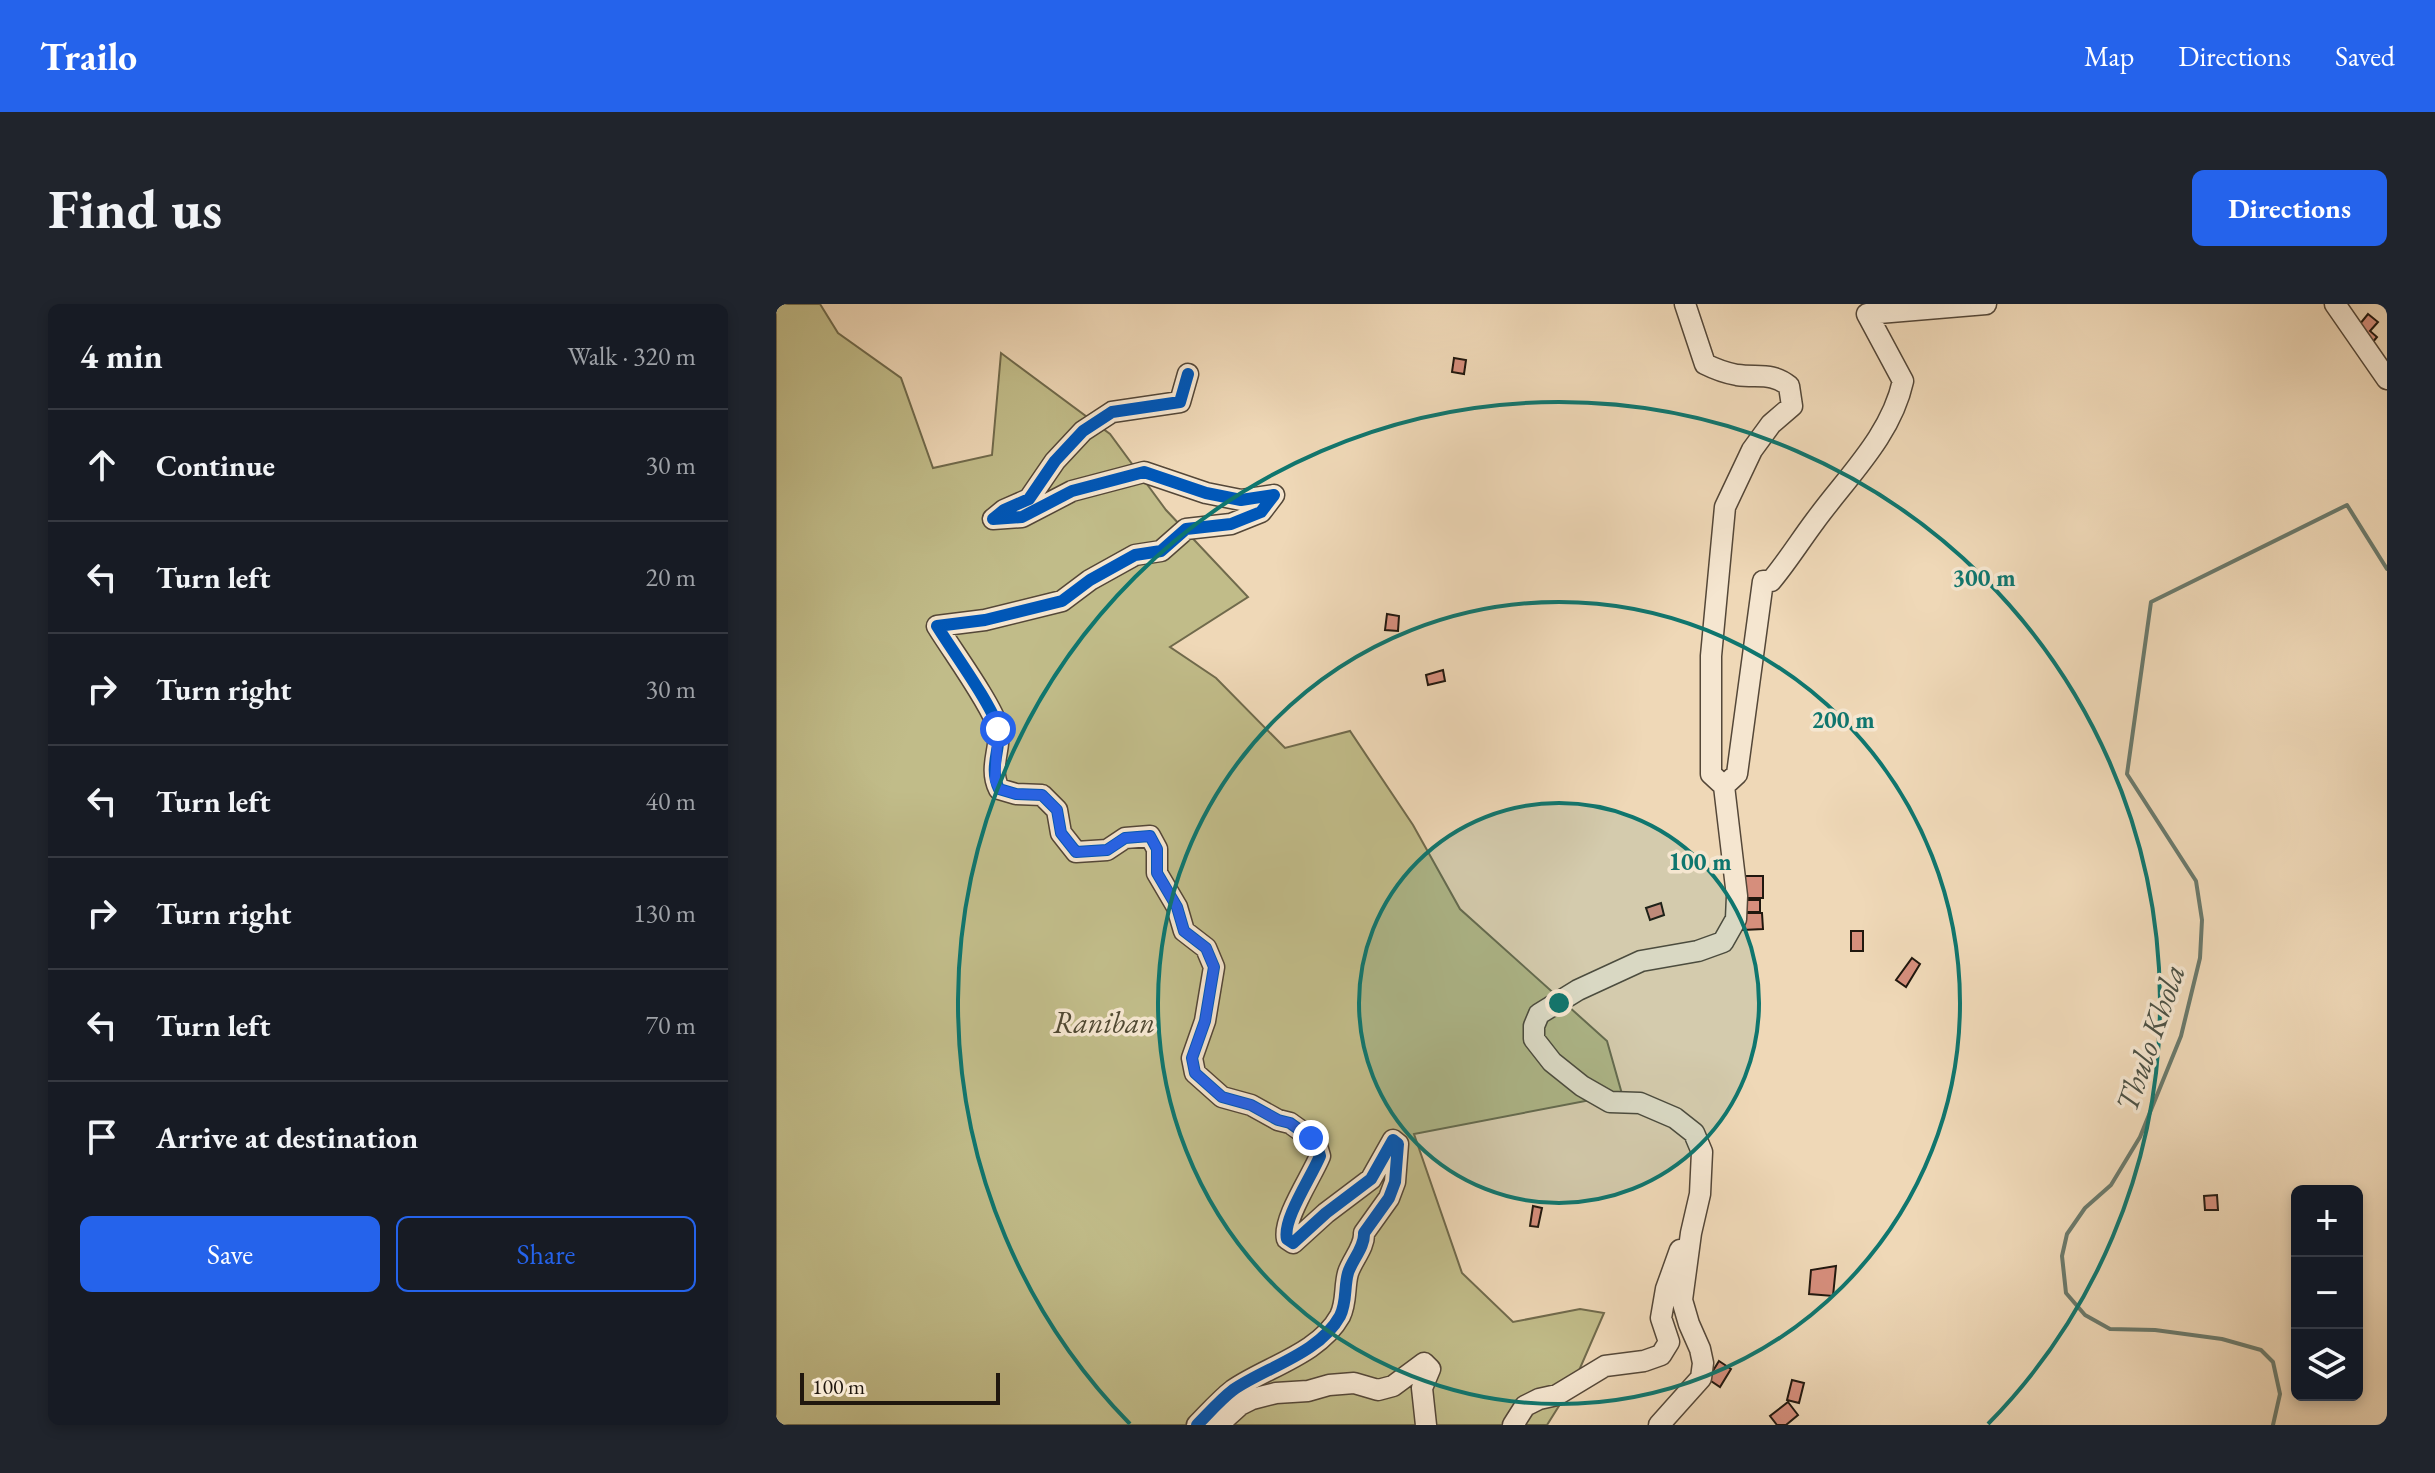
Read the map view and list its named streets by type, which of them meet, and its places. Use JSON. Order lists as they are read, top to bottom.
{
  "water": ["Thulo Khola"],
  "parks": ["Raniban"],
  "scale_bar": "100 m",
  "page": {
    "header": "Trailo",
    "nav": ["Map", "Directions", "Saved"],
    "buttons": [
      "Directions",
      ["Save", "Share"]
    ],
    "title": "Find us",
    "heading": ["4 min", "Walk · 320 m"],
    "list": [
      ["Continue", "30 m"],
      ["Turn left", "20 m"],
      ["Turn right", "30 m"],
      ["Turn left", "40 m"],
      ["Turn right", "130 m"],
      ["Turn left", "70 m"],
      "Arrive at destination"
    ],
    "map_buttons": ["+", "−"],
    "scale": "100 m"
  },
  "rings": ["300 m", "200 m", "100 m"]
}
